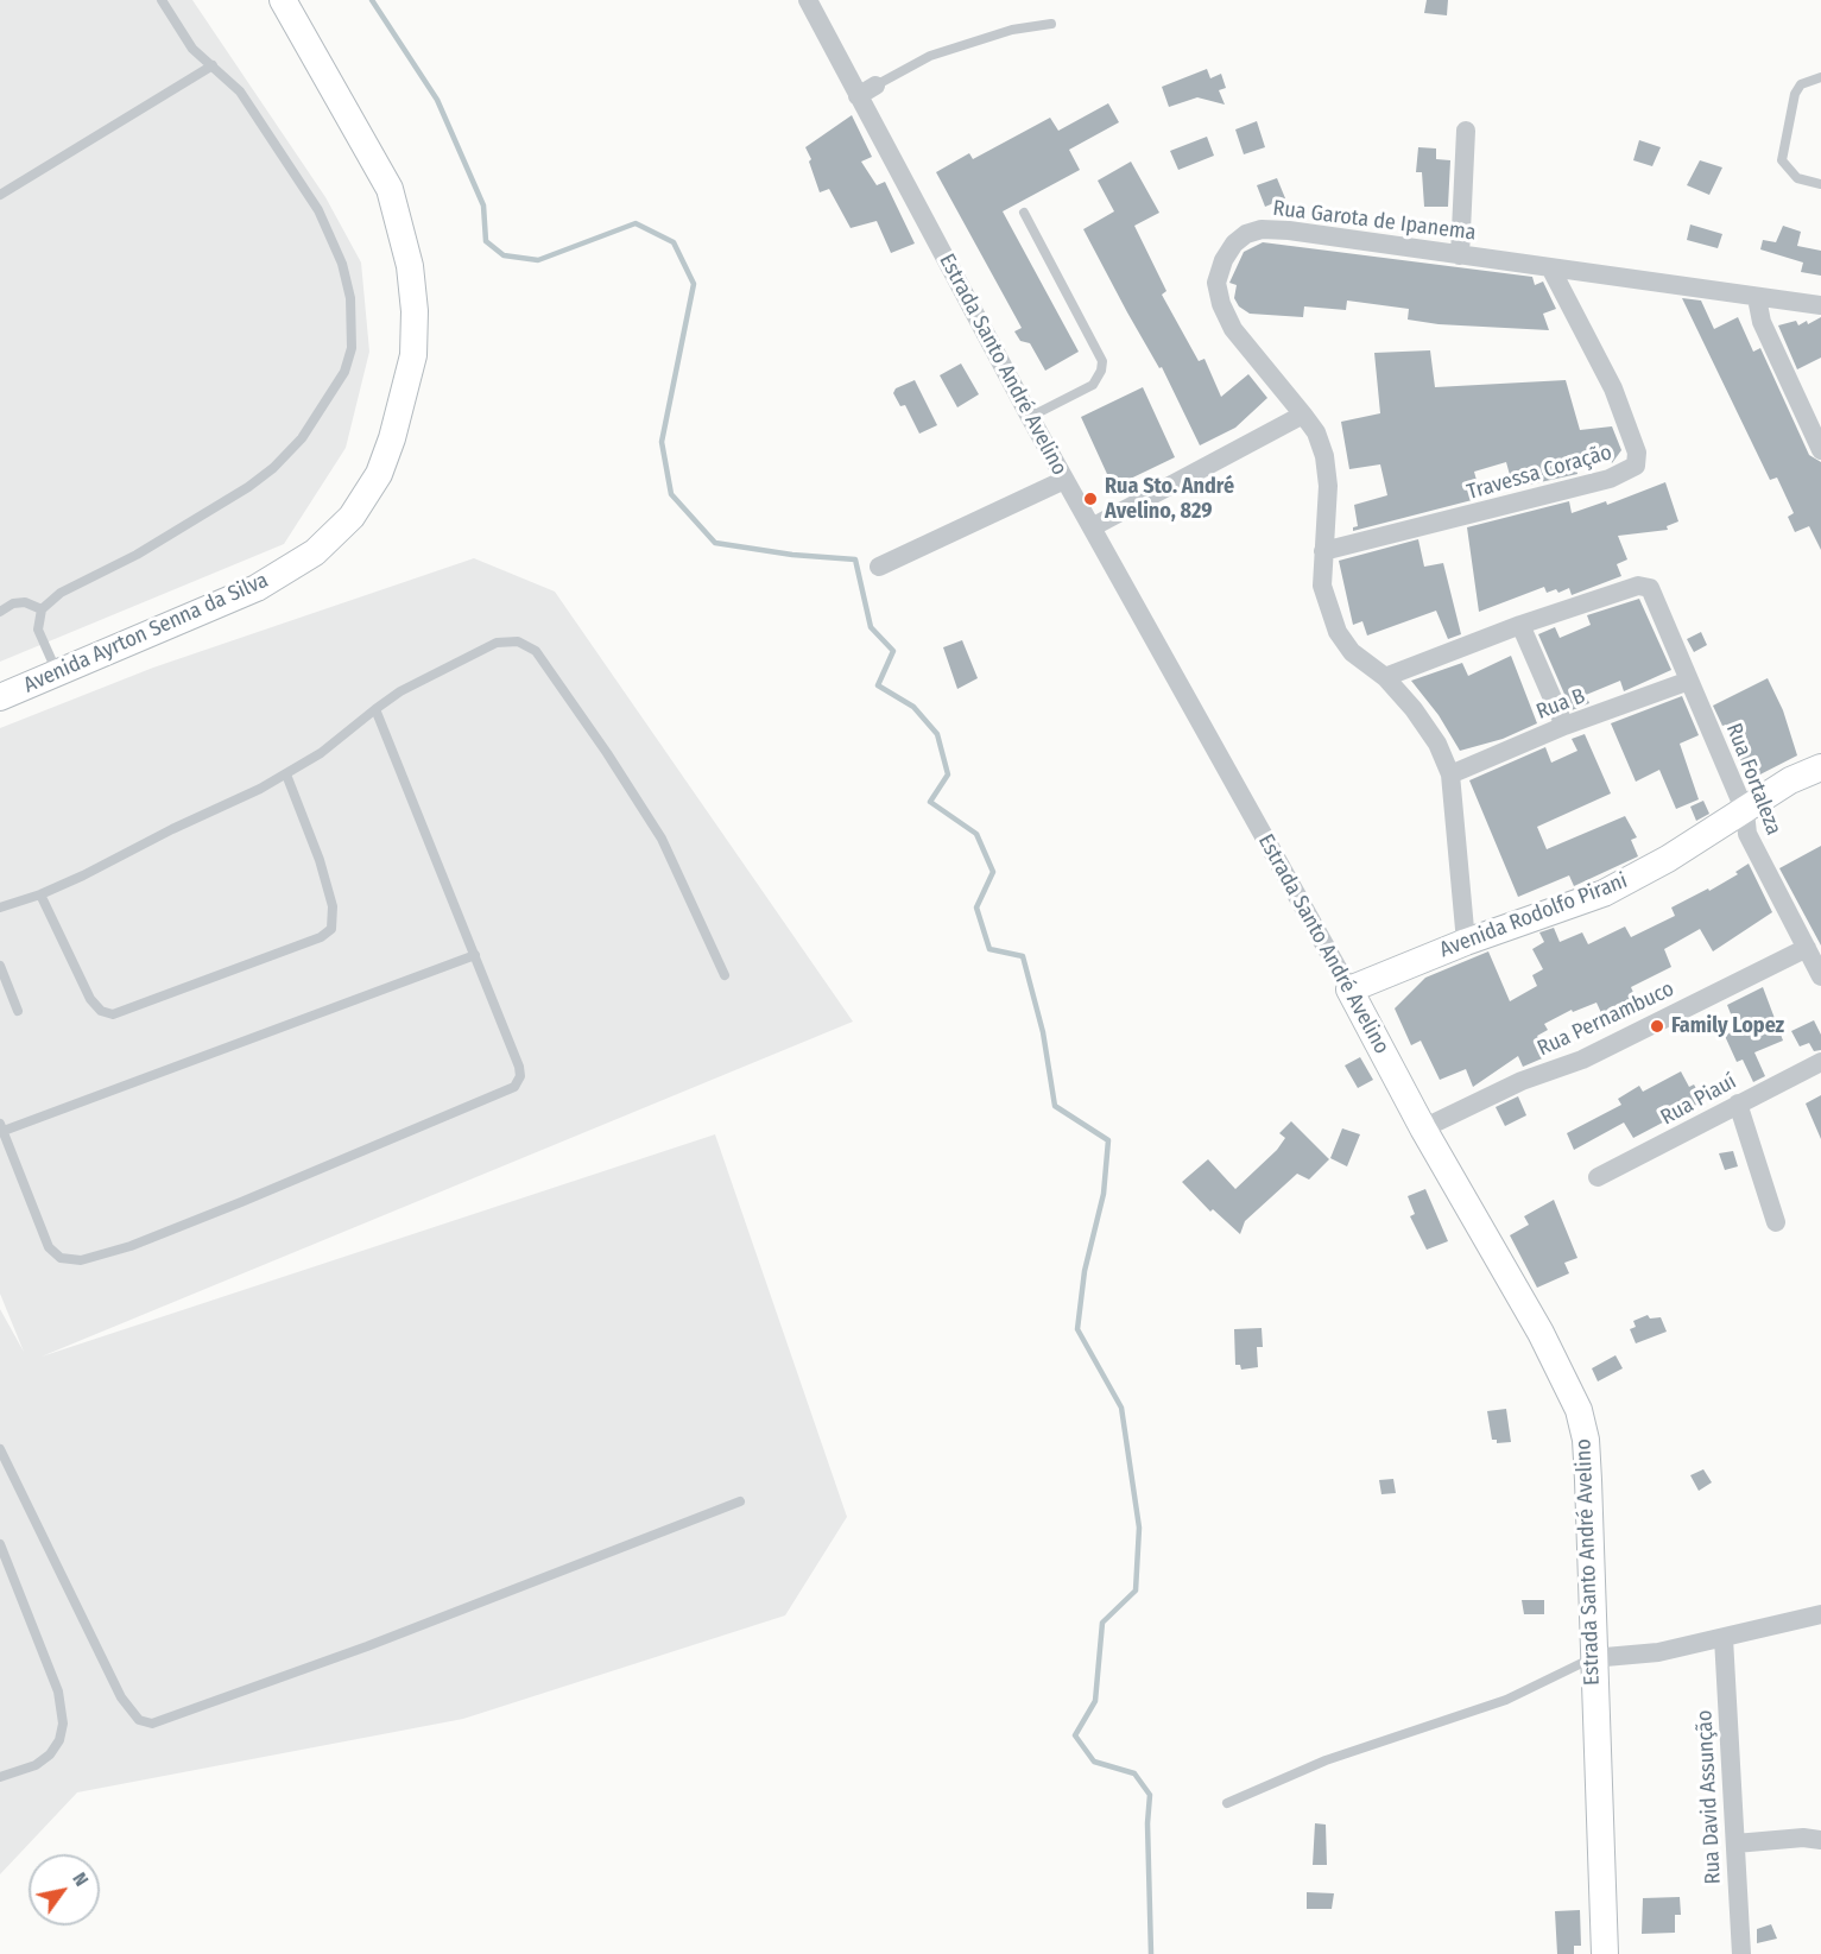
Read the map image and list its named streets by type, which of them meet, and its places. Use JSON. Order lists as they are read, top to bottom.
{
  "streets": {
    "main road": ["Estrada Santo André Avelino", "Avenida Ayrton Senna da Silva", "Avenida Rodolfo Pirani"],
    "street": [
      "Rua Garota de Ipanema",
      "Travessa Coração",
      "Rua B",
      "Rua Fortaleza",
      "Rua Pernambuco",
      "Rua Piauí",
      "Rua David Assunção"
    ]
  },
  "crossings": [
    ["Rua Garota de Ipanema", "Travessa Coração"],
    ["Rua Garota de Ipanema", "Rua B"],
    ["Rua Garota de Ipanema", "Avenida Rodolfo Pirani"],
    ["Estrada Santo André Avelino", "Avenida Rodolfo Pirani"],
    ["Estrada Santo André Avelino", "Rua Pernambuco"],
    ["Rua B", "Rua Fortaleza"],
    ["Rua Fortaleza", "Avenida Rodolfo Pirani"],
    ["Rua Fortaleza", "Rua Pernambuco"]
  ],
  "places": ["Rua Sto. André Avelino, 829", "Family Lopez"],
  "north": "top right"
}
